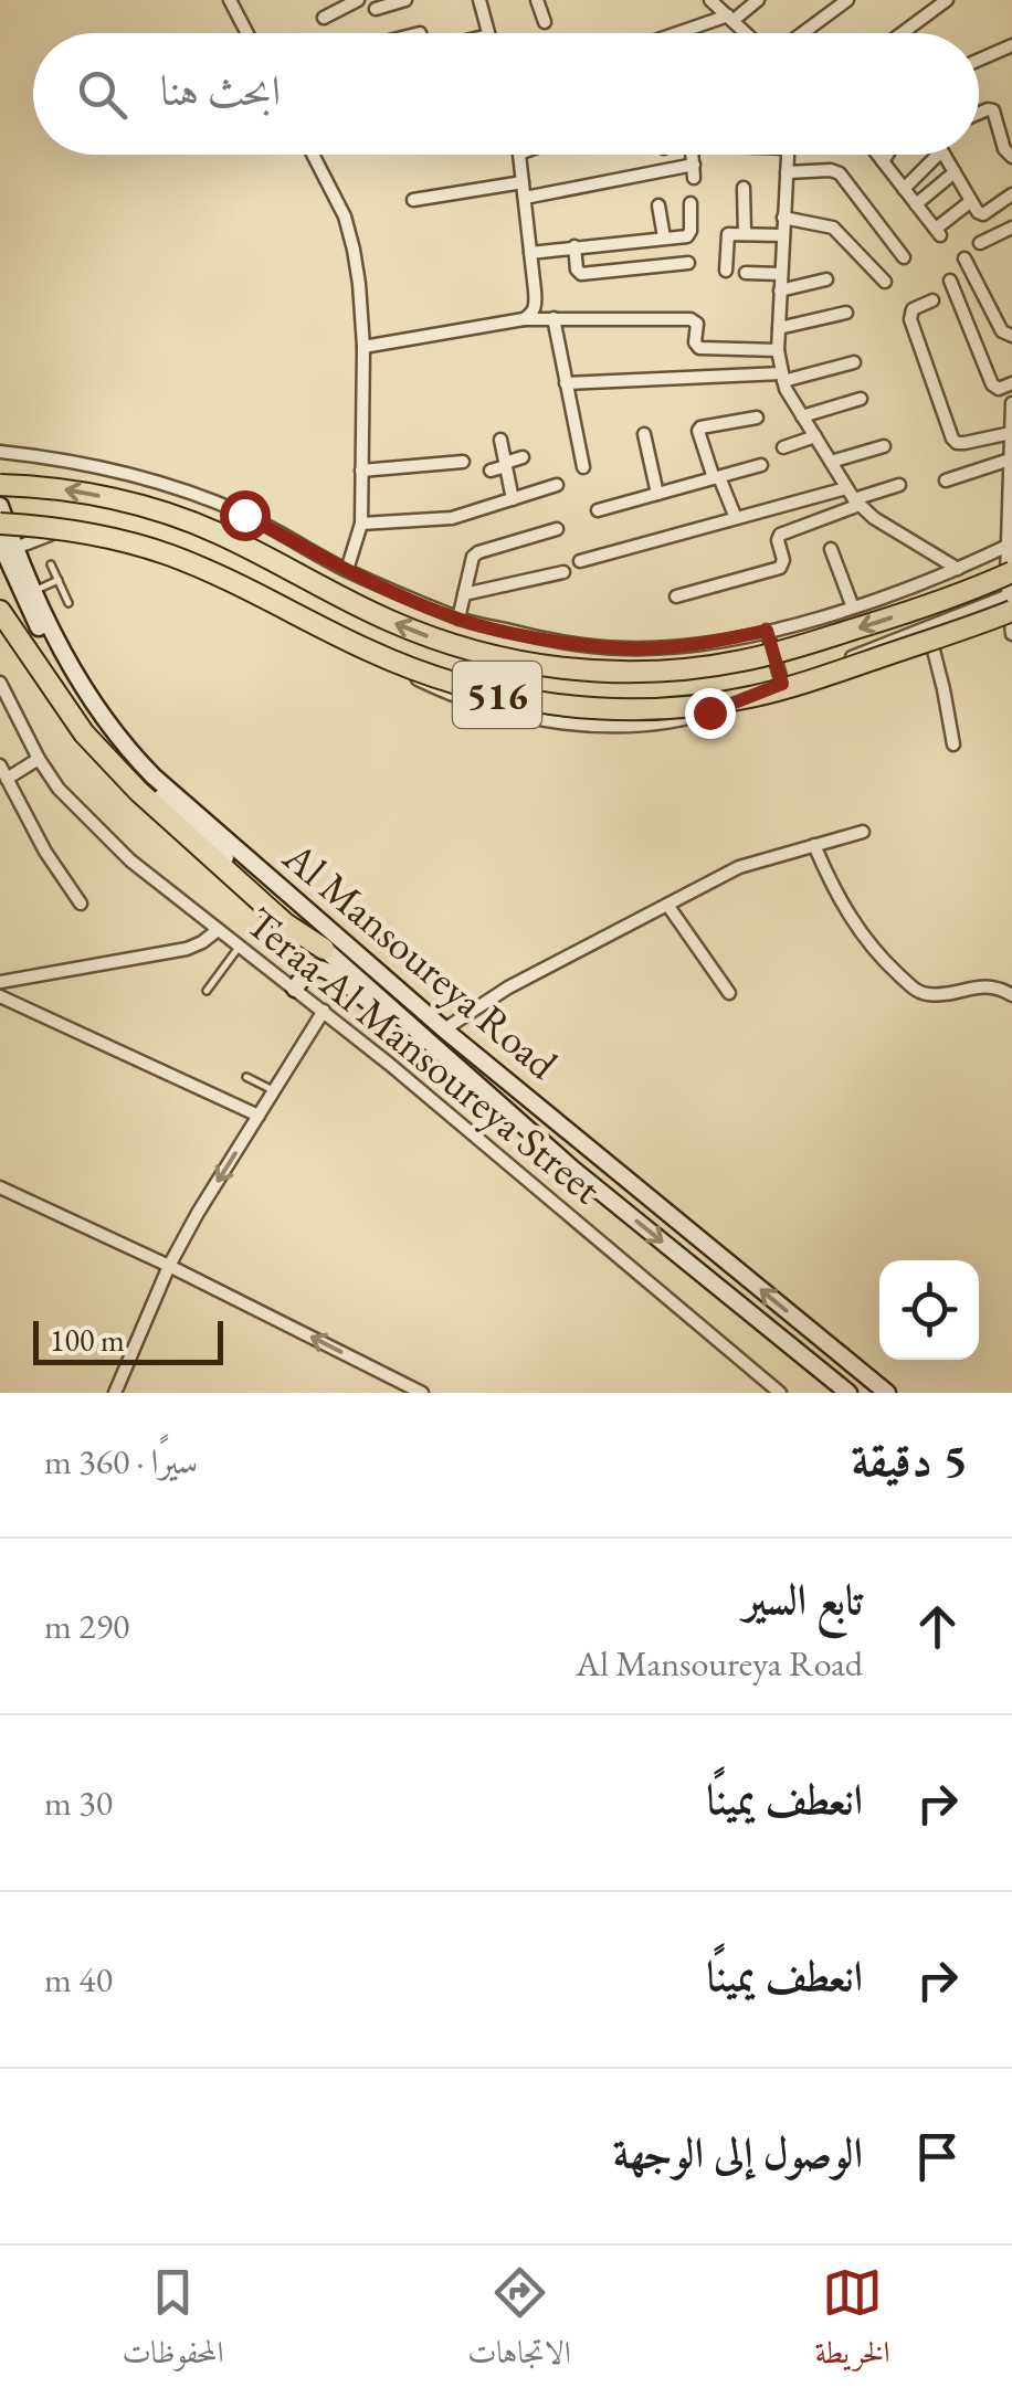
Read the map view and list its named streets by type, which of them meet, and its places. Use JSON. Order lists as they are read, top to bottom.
{
  "streets": {
    "highway": ["516"],
    "main road": ["Al Mansoureya Road"],
    "street": ["Teraa Al Mansoureya Street"]
  },
  "scale_bar": "100 m",
  "page": {
    "search": "ابحث هنا",
    "scale": "100 m",
    "heading": ["5 دقيقة", "سيرًا · 360 m"],
    "list": [
      ["تابع السير", "Al Mansoureya Road", "290 m"],
      ["انعطف يمينًا", "30 m"],
      ["انعطف يمينًا", "40 m"],
      "الوصول إلى الوجهة"
    ],
    "nav": ["الخريطة", "الاتجاهات", "المحفوظات"]
  }
}
